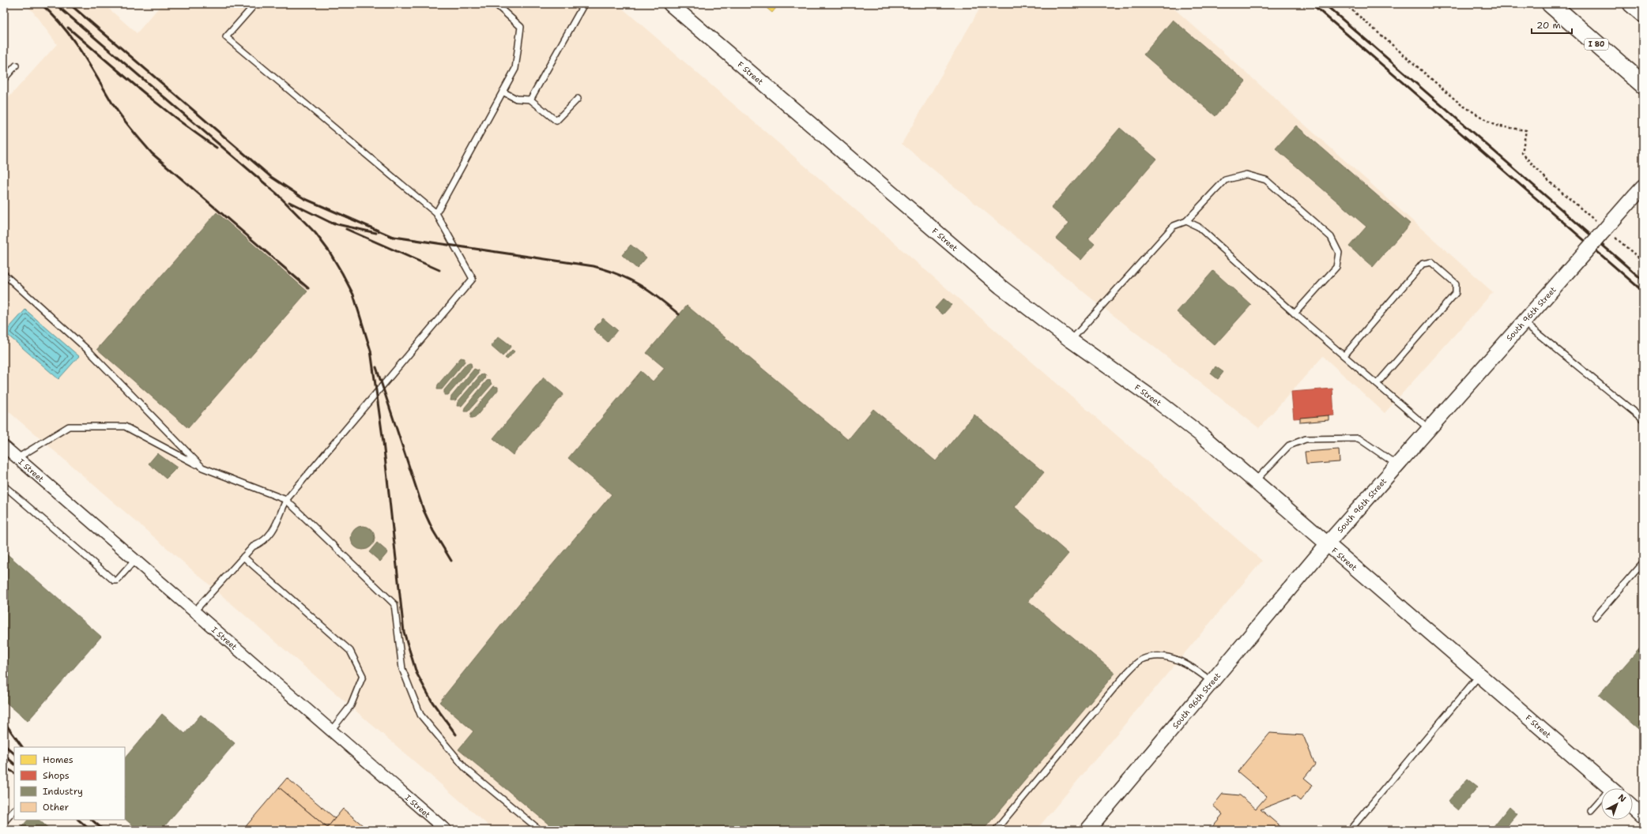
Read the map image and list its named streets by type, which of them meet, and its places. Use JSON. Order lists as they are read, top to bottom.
{
  "streets": {
    "highway": ["I 80"],
    "street": ["F Street", "South 96th Street", "I Street"]
  },
  "crossings": [
    ["F Street", "South 96th Street"]
  ],
  "legend": [
    "Homes",
    "Shops",
    "Industry",
    "Other"
  ],
  "scale_bar": "20 m",
  "north": "top right"
}
